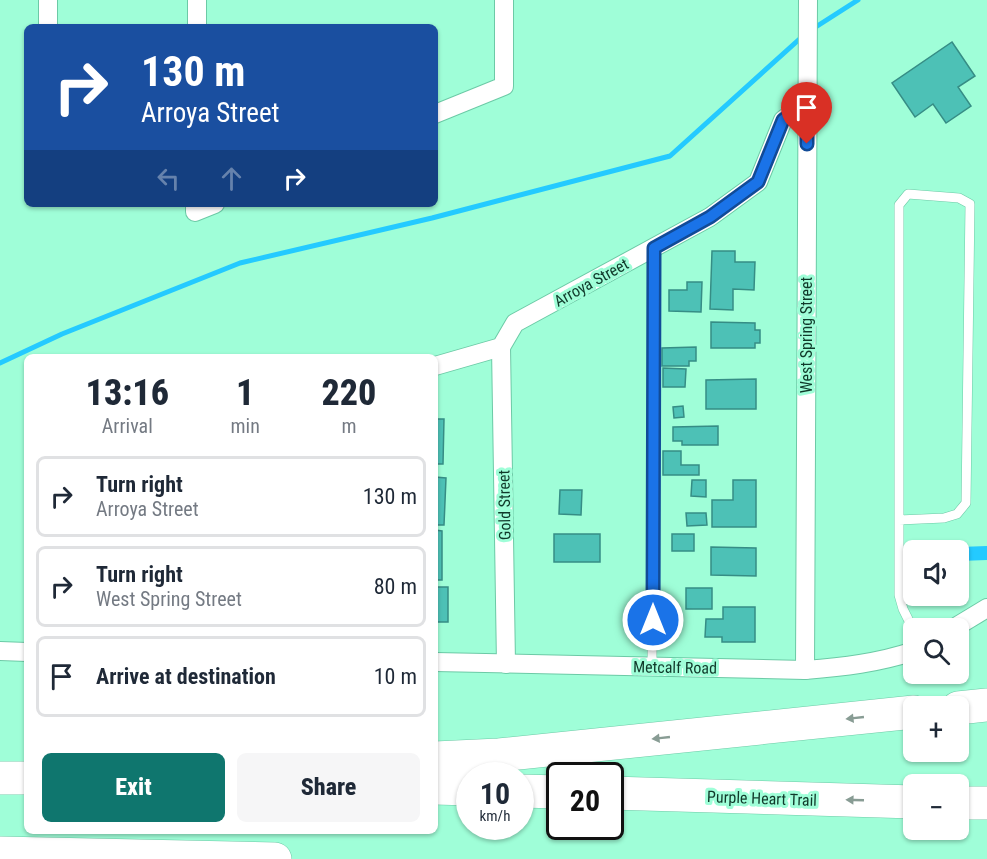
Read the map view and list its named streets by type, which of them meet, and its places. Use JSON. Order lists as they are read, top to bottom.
{
  "streets": {
    "highway": ["Purple Heart Trail"],
    "street": [
      "Arroya Street",
      "West Spring Street",
      "Gold Street",
      "Metcalf Road"
    ]
  },
  "crossings": [
    ["Arroya Street", "West Spring Street"],
    ["Arroya Street", "Gold Street"],
    ["West Spring Street", "Metcalf Road"],
    ["Gold Street", "Metcalf Road"]
  ],
  "page": {
    "turn": ["130 m", "Arroya Street"],
    "eta": [
      "13:16",
      "Arrival",
      "1",
      "min",
      "220",
      "m"
    ],
    "list": [
      {
        "name": "Turn right",
        "note": "Arroya Street",
        "value": "130 m"
      },
      {
        "name": "Turn right",
        "note": "West Spring Street",
        "value": "80 m"
      },
      {
        "name": "Arrive at destination",
        "value": "10 m"
      }
    ],
    "map_buttons": ["+", "−"],
    "buttons": ["Exit", "Share"],
    "speed": "10 km/h",
    "limit": "20"
  }
}
